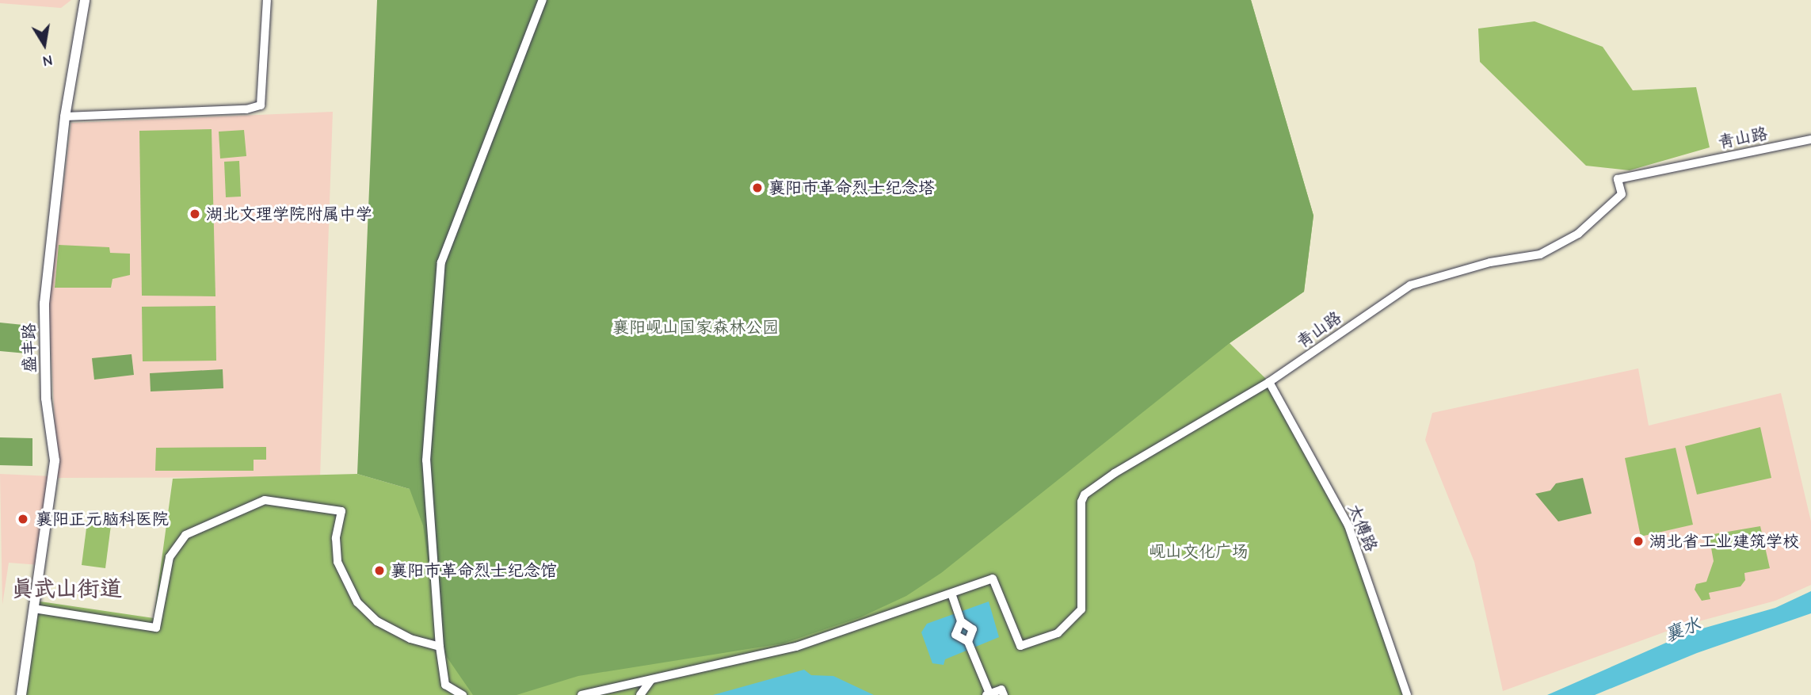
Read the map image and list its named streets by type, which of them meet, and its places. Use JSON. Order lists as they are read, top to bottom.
{
  "streets": {
    "street": ["青山路", "盛丰路", "太傅路"]
  },
  "crossings": [
    ["青山路", "太傅路"]
  ],
  "districts": ["真武山街道"],
  "water": ["襄水"],
  "parks": ["襄阳岘山国家森林公园", "岘山文化广场"],
  "places": [
    "襄阳市革命烈士纪念塔",
    "湖北文理学院附属中学",
    "襄阳正元脑科医院",
    "湖北省工业建筑学校",
    "襄阳市革命烈士纪念馆"
  ],
  "north": "bottom"
}
